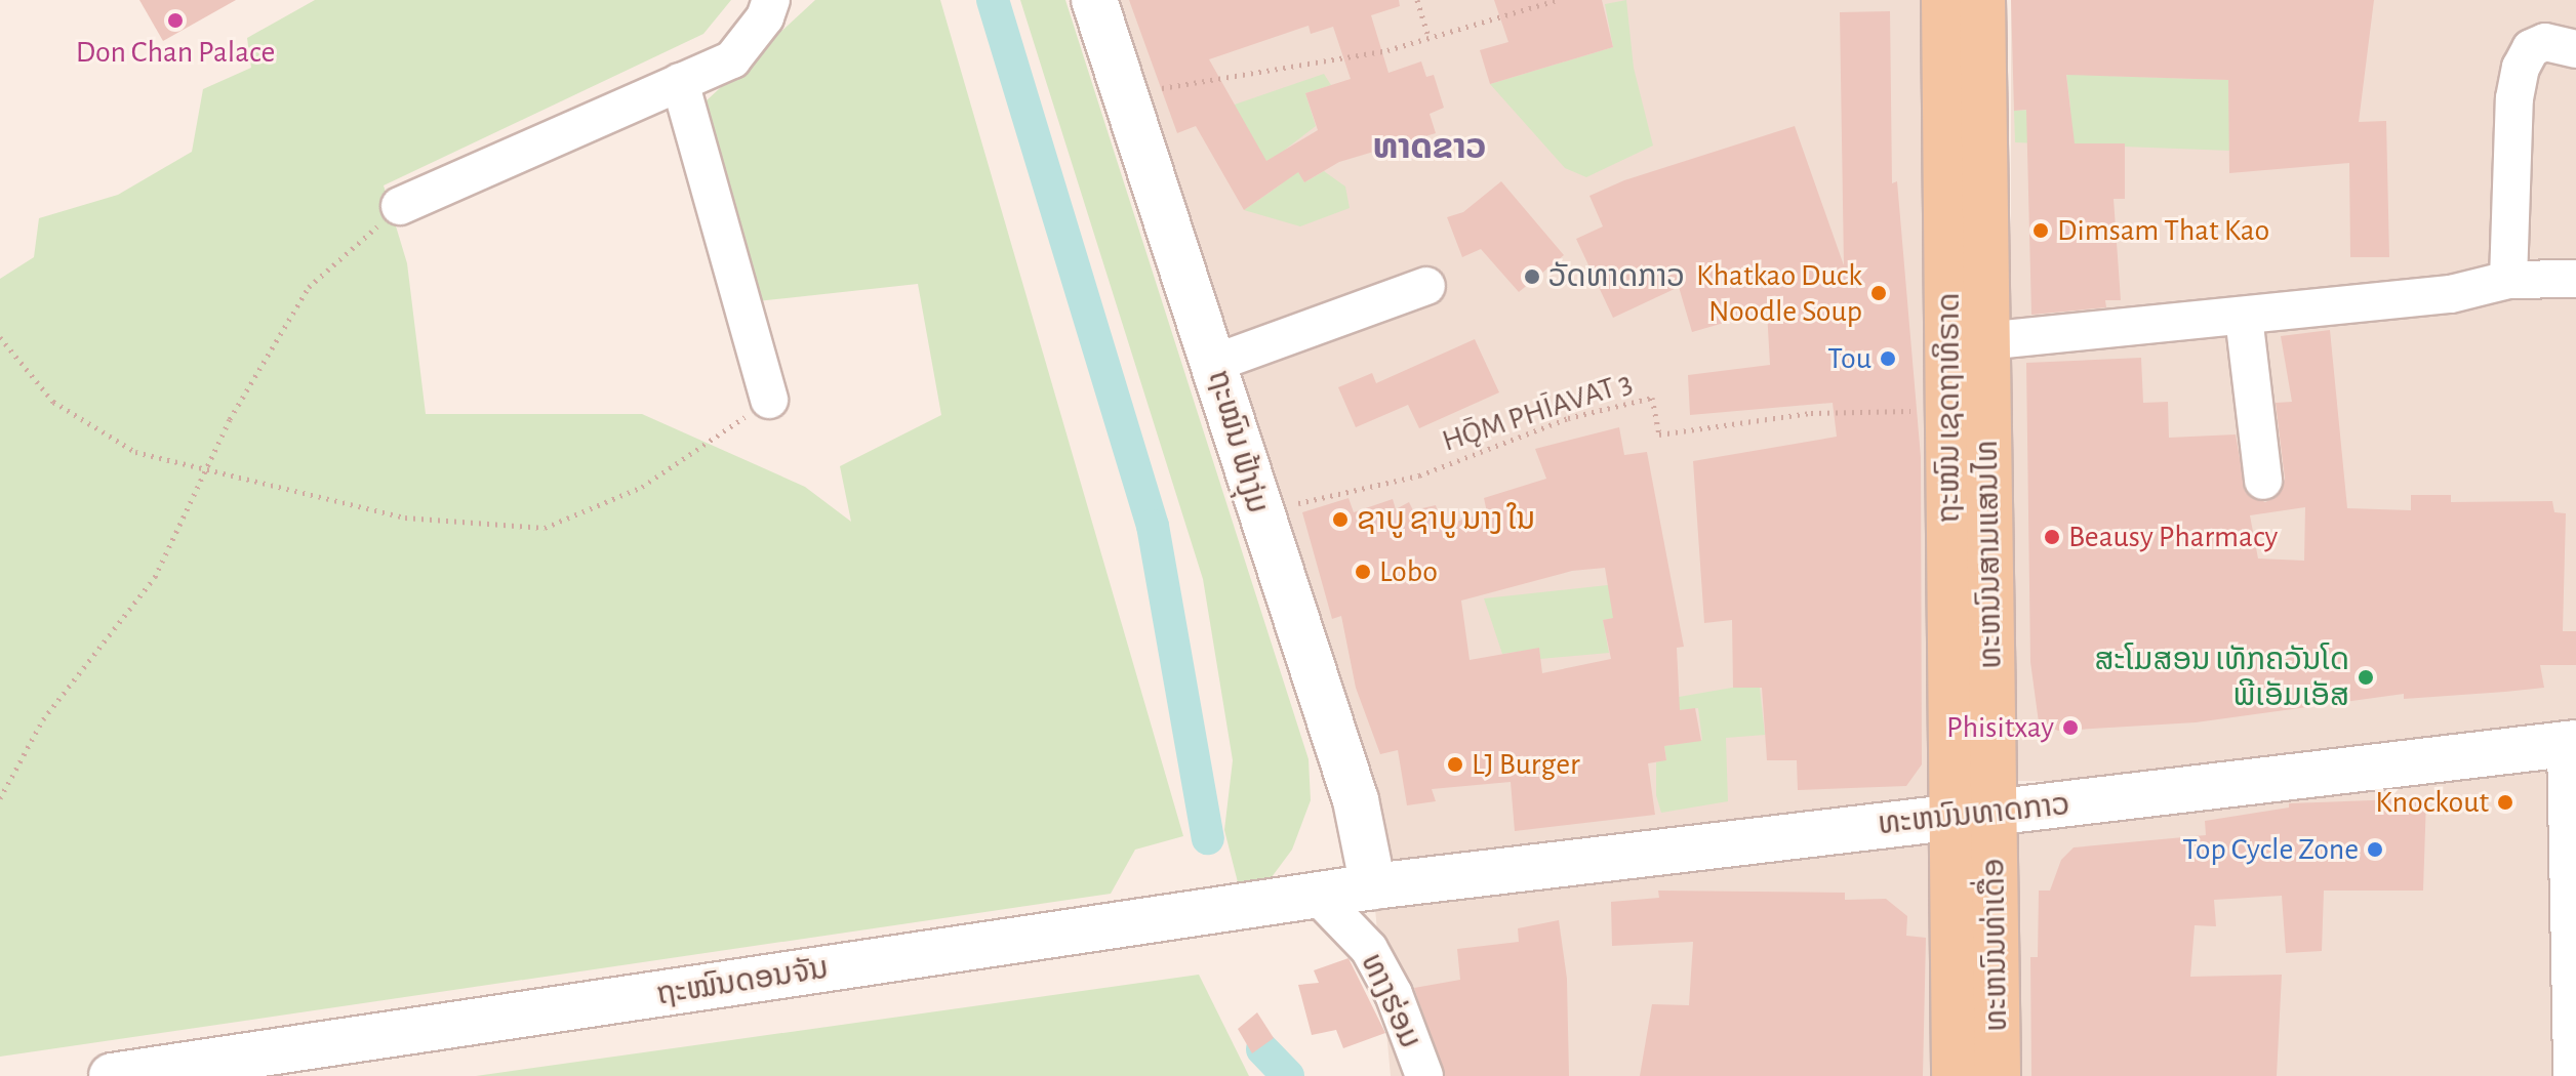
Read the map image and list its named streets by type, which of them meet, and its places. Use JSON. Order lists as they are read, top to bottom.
{
  "streets": {
    "main road": ["ຖະໜົນ ເຊດຖາທິຣາດ", "ທະຫນົນສາມແສນໄທ", "ທະຫນົນທ່າເດື່ອ"],
    "street": [
      "ຖະໝົນ ຟ້າງຸ່ມ",
      "ທະຫນົນທາດກາວ",
      "ຖະໝົນດອນຈັນ",
      "ທາງຮ່ອມ"
    ],
    "path": ["HǬM PHĪAVAT 3"]
  },
  "crossings": [
    ["ຖະໜົນ ເຊດຖາທິຣາດ", "HǬM PHĪAVAT 3"],
    ["ຖະໜົນ ເຊດຖາທິຣາດ", "ທະຫນົນທາດກາວ"],
    ["ຖະໜົນ ເຊດຖາທິຣາດ", "ທະຫນົນທ່າເດື່ອ"],
    ["HǬM PHĪAVAT 3", "ຖະໝົນ ຟ້າງຸ່ມ"],
    ["ຖະໝົນ ຟ້າງຸ່ມ", "ທະຫນົນທາດກາວ"],
    ["ຖະໝົນ ຟ້າງຸ່ມ", "ຖະໝົນດອນຈັນ"],
    ["ທະຫນົນສາມແສນໄທ", "ທະຫນົນທາດກາວ"],
    ["ທະຫນົນສາມແສນໄທ", "ທະຫນົນທ່າເດື່ອ"],
    ["ທະຫນົນທາດກາວ", "ທະຫນົນທ່າເດື່ອ"],
    ["ທະຫນົນທາດກາວ", "ຖະໝົນດອນຈັນ"],
    ["ຖະໝົນດອນຈັນ", "ທາງຮ່ອມ"]
  ],
  "districts": ["ທາດຂາວ"],
  "places": [
    "Don Chan Palace",
    "Dimsam That Kao",
    "ວັດທາດກາວ",
    "Khatkao Duck Noodle Soup",
    "Tou",
    "ຊາບູ ຊາບູ ນາງ ໃນ",
    "Beausy Pharmacy",
    "Lobo",
    "ສະໂມສອນ ເທັກຄວັນໂດ ພີເອັມເອັສ",
    "Phisitxay",
    "LJ Burger",
    "Knockout",
    "Top Cycle Zone"
  ]
}
